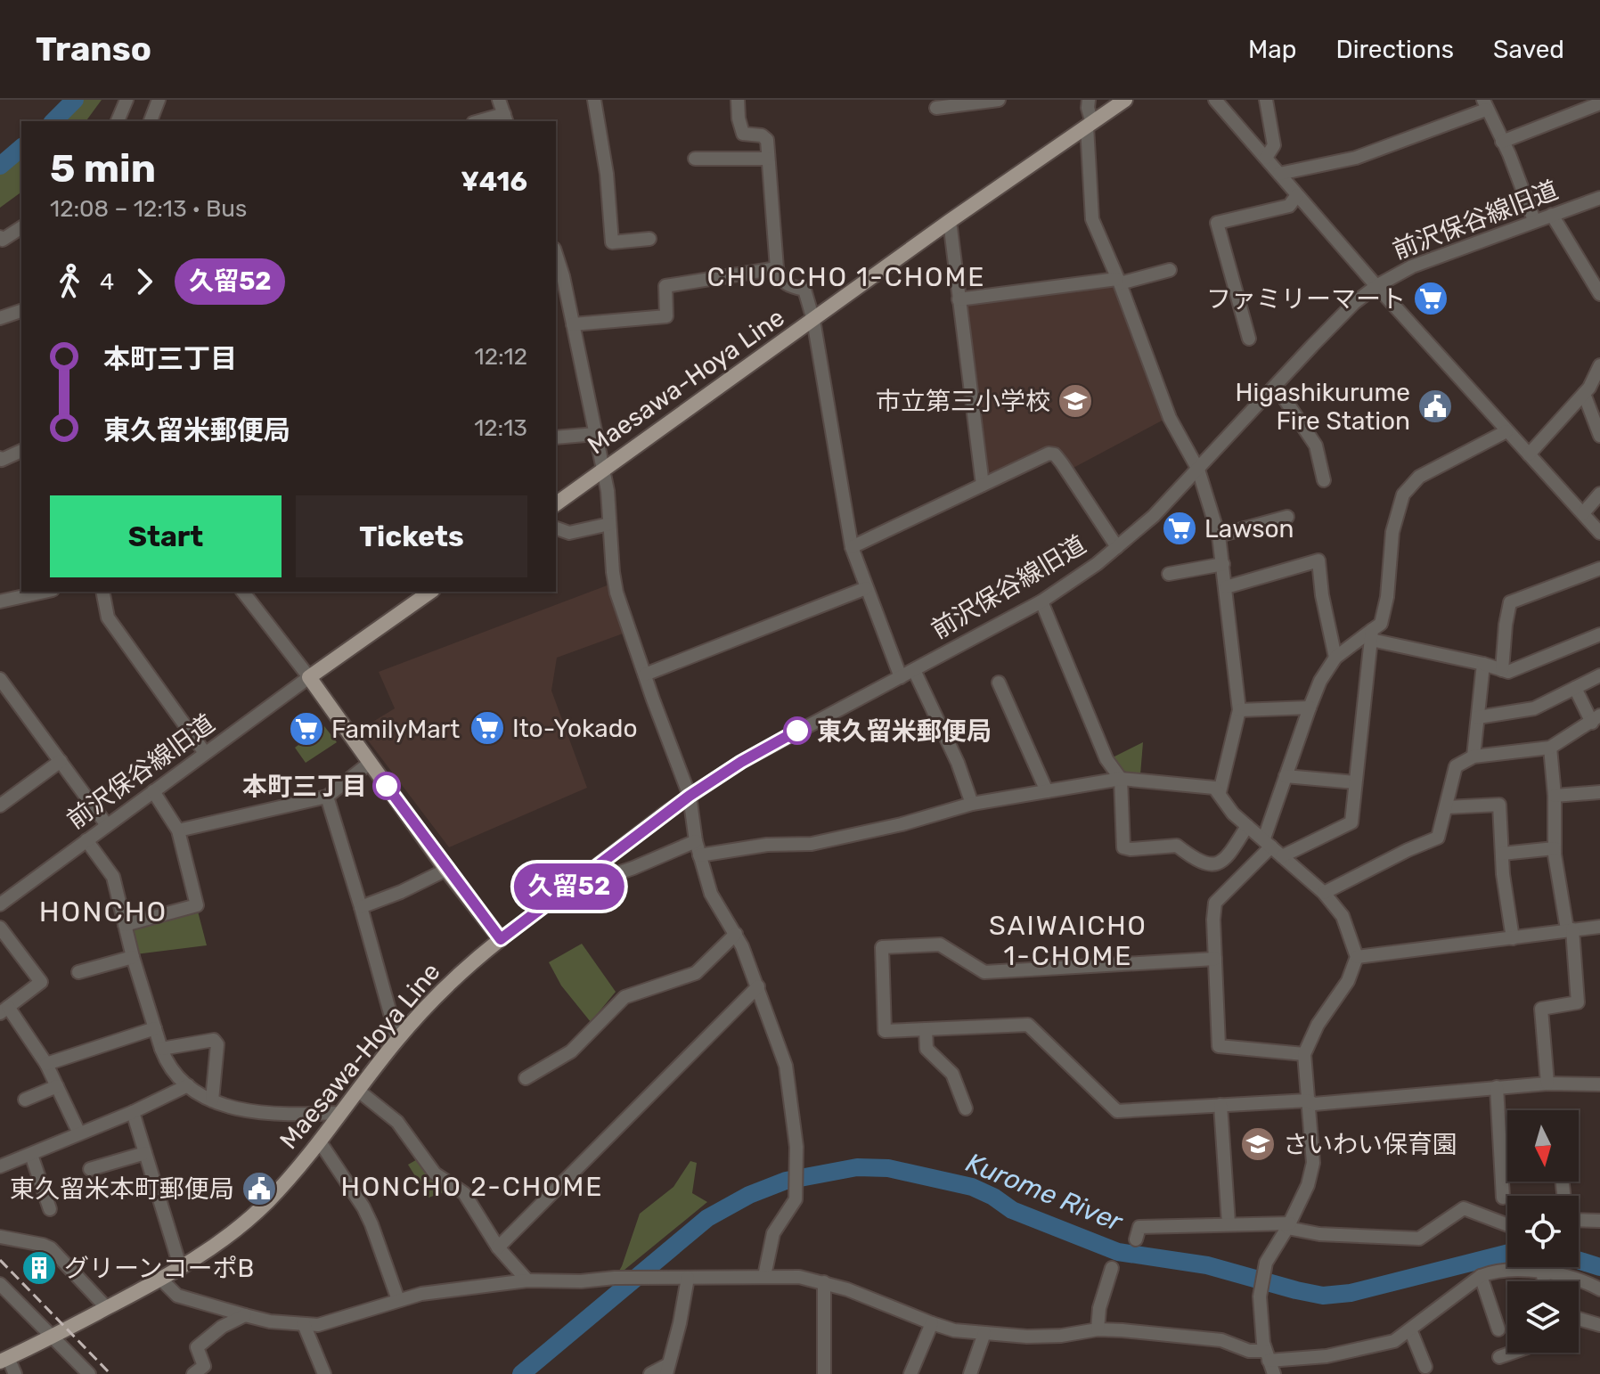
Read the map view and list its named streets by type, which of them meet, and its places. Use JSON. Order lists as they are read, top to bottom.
{
  "streets": {
    "main road": ["Maesawa-Hoya Line"],
    "street": ["前沢保谷線旧道"]
  },
  "crossings": [
    ["前沢保谷線旧道", "Maesawa-Hoya Line"]
  ],
  "districts": [
    "CHUOCHO 1-CHOME",
    "HONCHO",
    "SAIWAICHO 1-CHOME",
    "HONCHO 2-CHOME"
  ],
  "water": ["Kurome River"],
  "places": {
    "supermarket": [
      "ファミリーマート",
      "Lawson",
      "Ito-Yokado",
      "FamilyMart"
    ],
    "school or university": ["市立第三小学校", "さいわい保育園"],
    "public building": ["Higashikurume Fire Station", "東久留米本町郵便局"],
    "other": ["東久留米郵便局", "本町三丁目"],
    "building": ["グリーンコーポB"]
  },
  "lines": ["bus line 久留52"],
  "north": "bottom",
  "page": {
    "header": "Transo",
    "nav": ["Map", "Directions", "Saved"],
    "on_map": "久留52",
    "heading": ["5 min", "12:08 – 12:13 · Bus", "¥416"],
    "legs": ["4", "久留52"],
    "list": [
      {
        "name": "本町三丁目",
        "value": "12:12"
      },
      {
        "name": "東久留米郵便局",
        "value": "12:13"
      }
    ],
    "buttons": ["Start", "Tickets"]
  }
}
